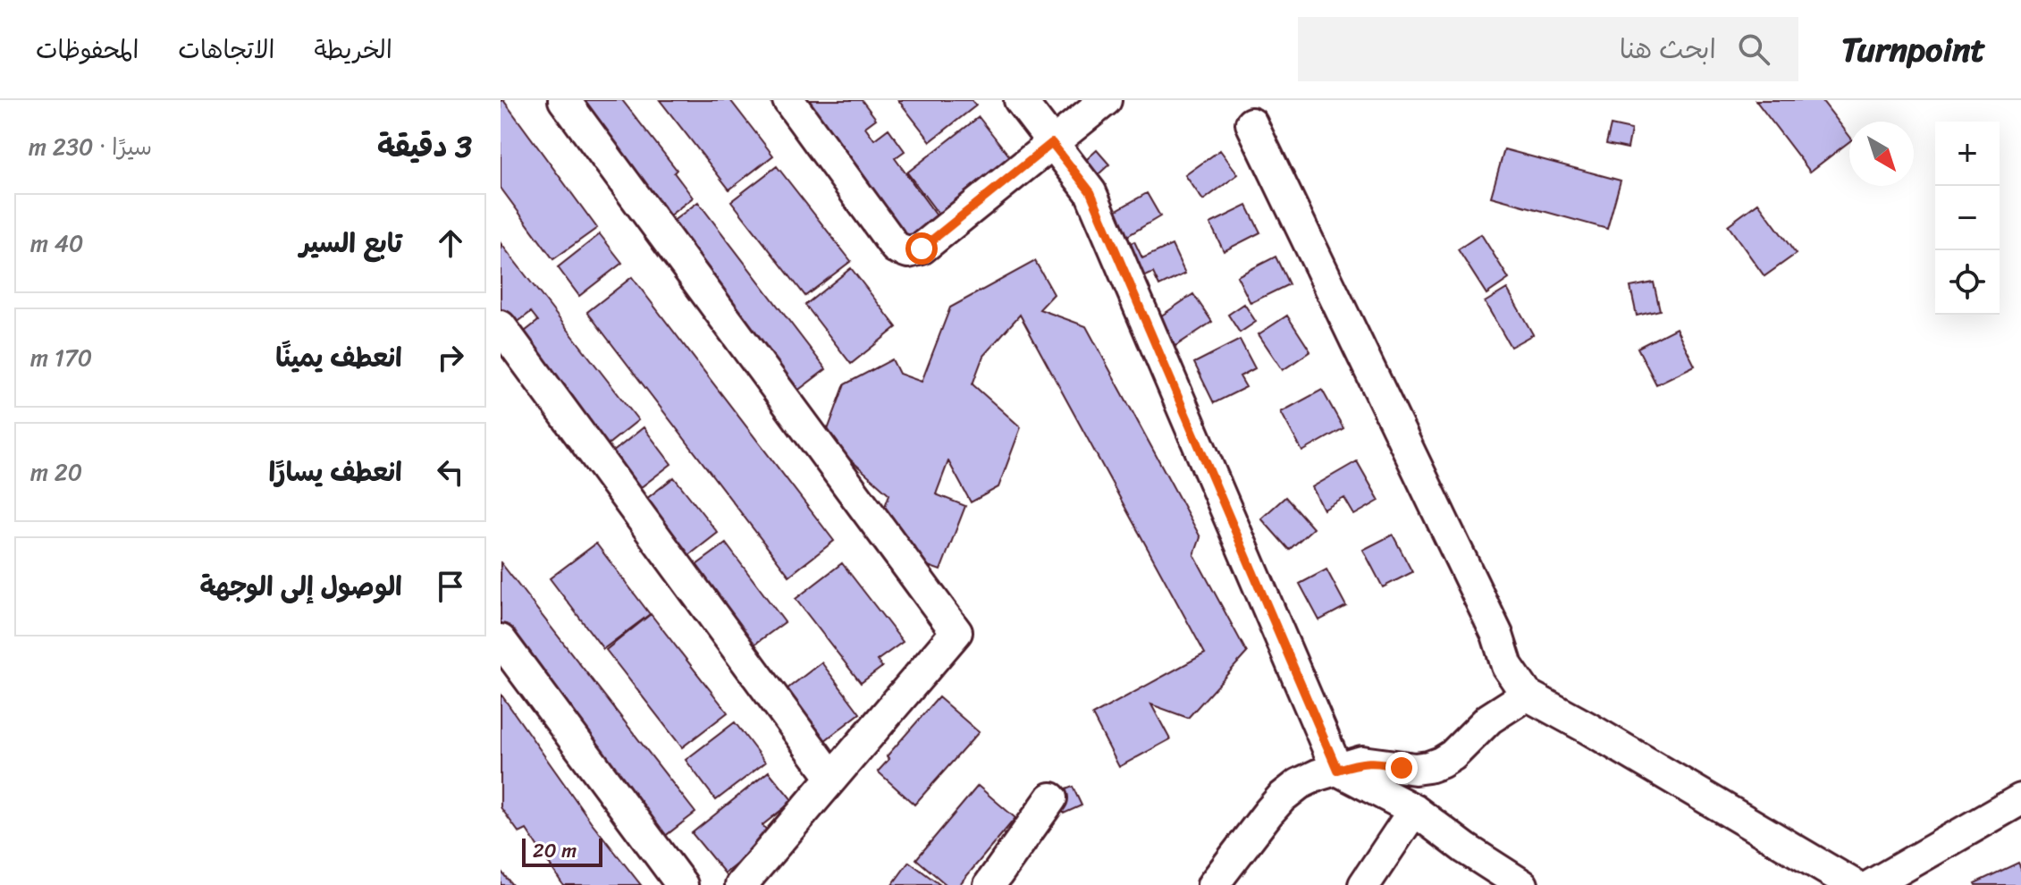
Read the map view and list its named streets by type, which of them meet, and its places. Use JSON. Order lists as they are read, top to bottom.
{
  "scale_bar": "20 m",
  "north": "bottom right",
  "page": {
    "header": "Turnpoint",
    "search": "ابحث هنا",
    "nav": ["الخريطة", "الاتجاهات", "المحفوظات"],
    "heading": ["3 دقيقة", "سيرًا · 230 m"],
    "map_buttons": ["+", "−"],
    "list": [
      ["تابع السير", "40 m"],
      ["انعطف يمينًا", "170 m"],
      ["انعطف يسارًا", "20 m"],
      "الوصول إلى الوجهة"
    ],
    "scale": "20 m"
  }
}
